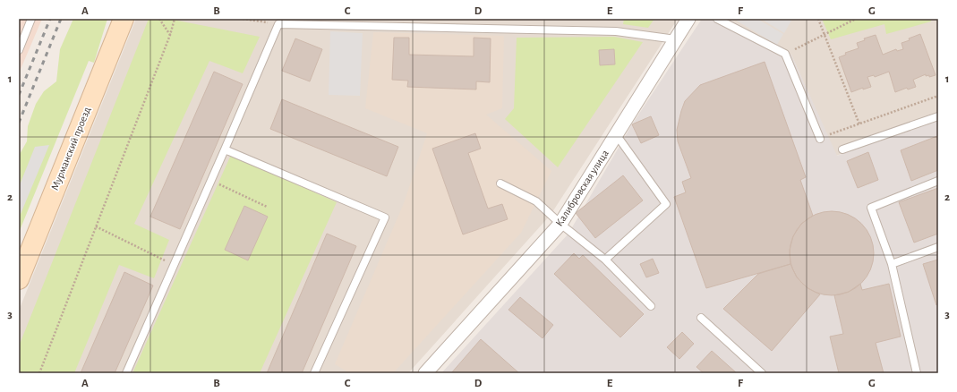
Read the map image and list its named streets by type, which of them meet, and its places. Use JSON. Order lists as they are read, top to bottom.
{
  "streets": {
    "street": ["Мурманский проезд", "Калибровская улица"]
  },
  "grid": {
    "columns": [
      "A",
      "B",
      "C",
      "D",
      "E",
      "F",
      "G"
    ],
    "rows": ["1", "2", "3"]
  }
}
